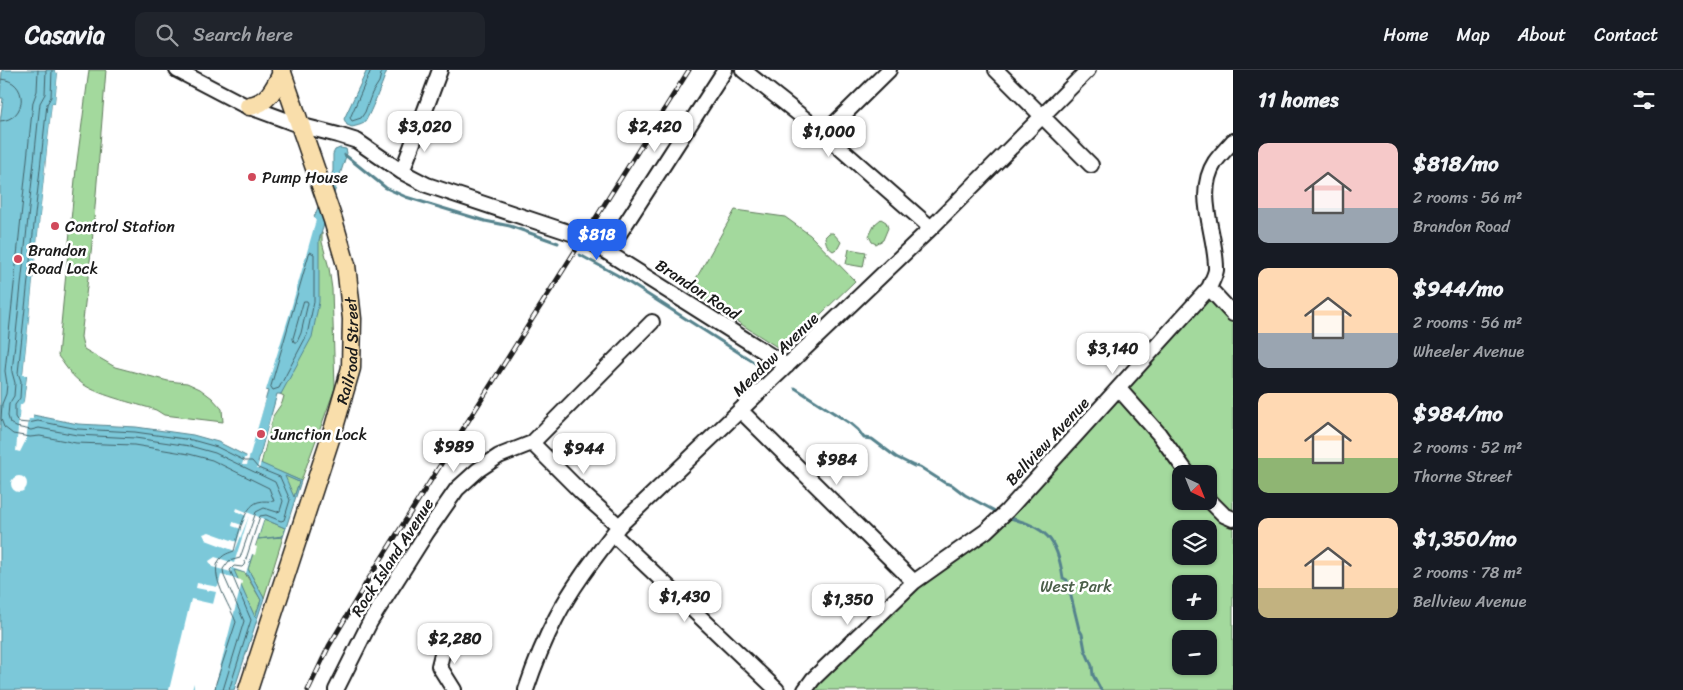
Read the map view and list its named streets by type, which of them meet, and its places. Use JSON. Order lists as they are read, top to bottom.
{
  "streets": {
    "main road": ["Railroad Street"],
    "street": [
      "Brandon Road",
      "Meadow Avenue",
      "Bellview Avenue",
      "Rock Island Avenue"
    ]
  },
  "crossings": [
    ["Brandon Road", "Railroad Street"],
    ["Brandon Road", "Meadow Avenue"]
  ],
  "parks": ["West Park"],
  "places": [
    "Pump House",
    "Control Station",
    "Brandon Road Lock",
    "Junction Lock"
  ],
  "north": "bottom right",
  "page": {
    "header": "Casavia",
    "search": "Search here",
    "nav": [
      "Home",
      "Map",
      "About",
      "Contact"
    ],
    "heading": "11 homes",
    "price": [
      "$3,020",
      "$2,420",
      "$1,000",
      "$818",
      "$3,140",
      "$989",
      "$944",
      "$984",
      "$1,430",
      "$1,350",
      "$2,280"
    ],
    "list": [
      {
        "name": "$818/mo",
        "note": "2 rooms · 56 m² · Brandon Road"
      },
      {
        "name": "$944/mo",
        "note": "2 rooms · 56 m² · Wheeler Avenue"
      },
      {
        "name": "$984/mo",
        "note": "2 rooms · 52 m² · Thorne Street"
      },
      {
        "name": "$1,350/mo",
        "note": "2 rooms · 78 m² · Bellview Avenue"
      }
    ],
    "map_buttons": ["+", "−"]
  }
}
